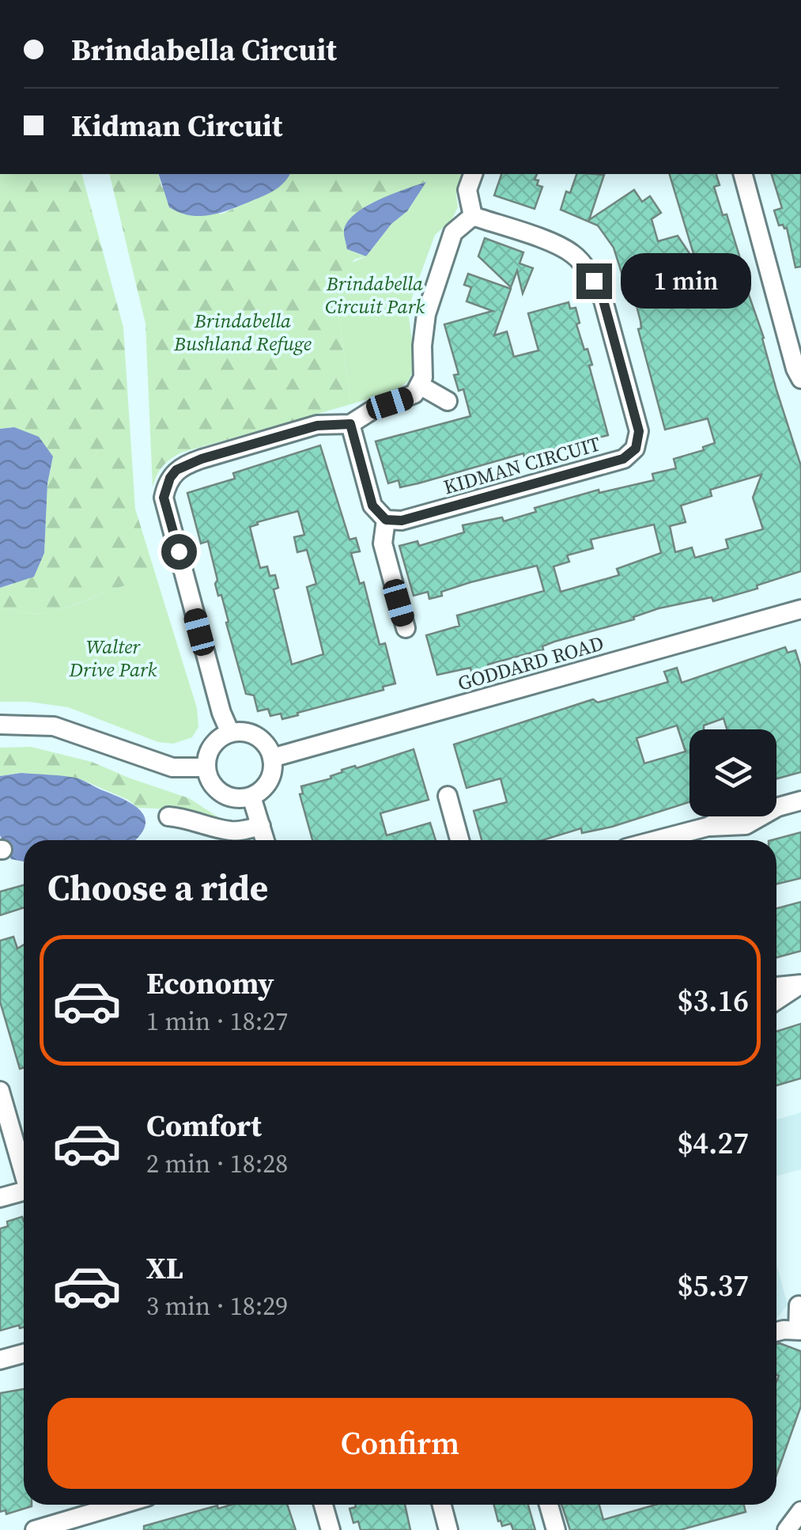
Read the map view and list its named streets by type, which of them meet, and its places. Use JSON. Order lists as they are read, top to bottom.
{
  "streets": {
    "street": ["KIDMAN CIRCUIT", "GODDARD ROAD"]
  },
  "parks": ["Brindabella Circuit Park", "Brindabella Bushland Refuge", "Walter Drive Park"],
  "page": {
    "banner": ["Brindabella Circuit", "Kidman Circuit"],
    "bubble": "1 min",
    "heading": "Choose a ride",
    "list": [
      {
        "name": "Economy",
        "note": "1 min · 18:27",
        "value": "$3.16"
      },
      {
        "name": "Comfort",
        "note": "2 min · 18:28",
        "value": "$4.27"
      },
      {
        "name": "XL",
        "note": "3 min · 18:29",
        "value": "$5.37"
      }
    ],
    "buttons": "Confirm"
  }
}
